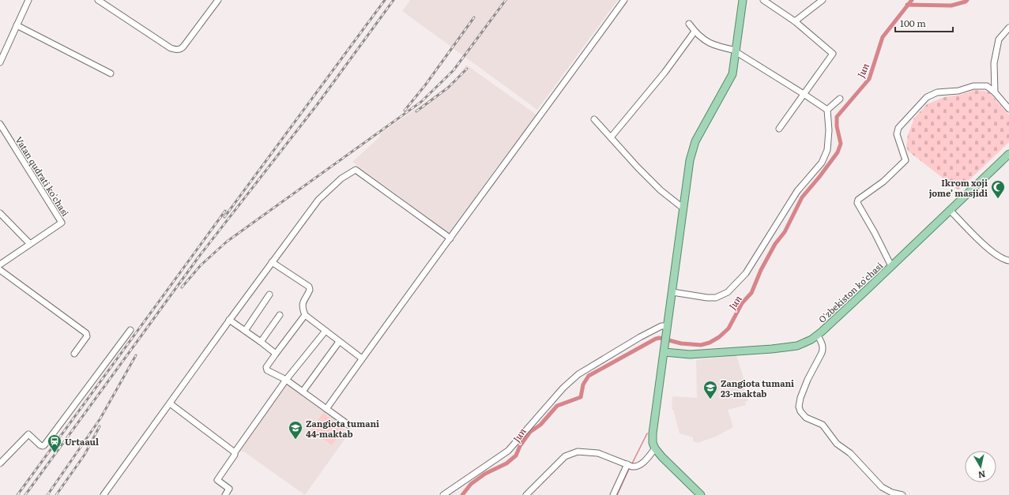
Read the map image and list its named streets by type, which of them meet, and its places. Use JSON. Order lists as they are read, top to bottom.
{
  "streets": {
    "main road": ["O'zbekiston ko'chasi"],
    "street": ["Vatan qudrati ko'chasi"]
  },
  "water": ["Jun"],
  "places": {
    "mosque": ["Ikrom xoji jome’ masjidi"],
    "school or university": ["Zangiota tumani 23-maktab", "Zangiota tumani 44-maktab"],
    "station": ["Urtaaul"]
  },
  "scale_bar": "100 m",
  "north": "bottom"
}
